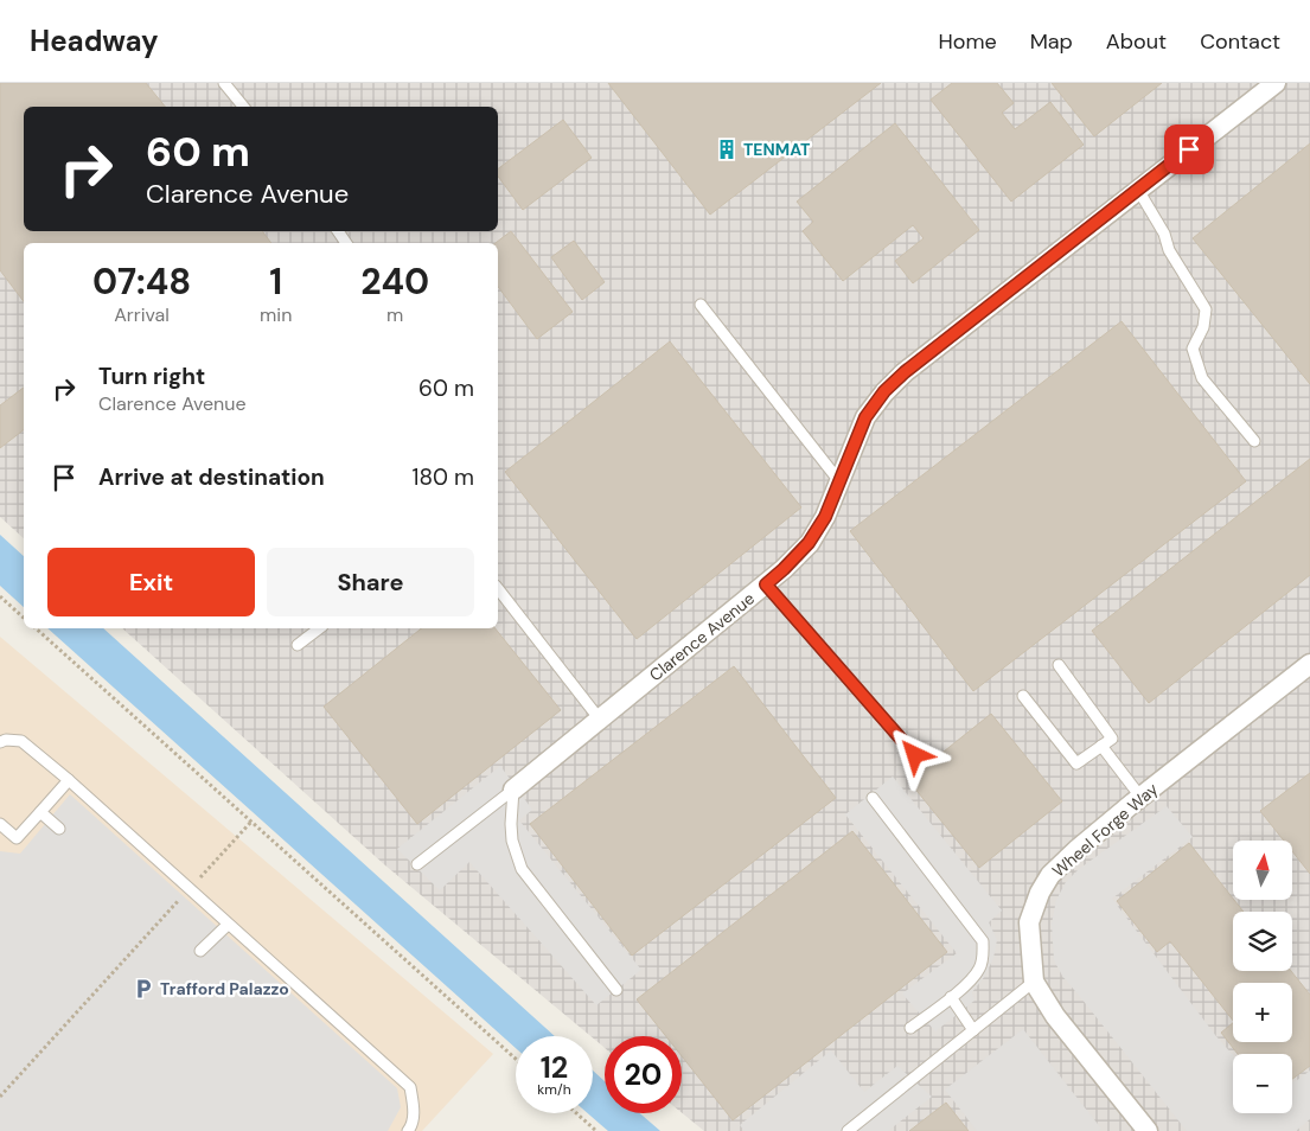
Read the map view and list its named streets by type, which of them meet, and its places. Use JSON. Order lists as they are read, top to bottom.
{
  "streets": {
    "street": ["Clarence Avenue", "Wheel Forge Way"]
  },
  "places": {
    "building": ["TENMAT"],
    "parking": ["Trafford Palazzo"]
  },
  "north": "top",
  "page": {
    "header": "Headway",
    "nav": [
      "Home",
      "Map",
      "About",
      "Contact"
    ],
    "turn": ["60 m", "Clarence Avenue"],
    "eta": [
      "07:48",
      "Arrival",
      "1",
      "min",
      "240",
      "m"
    ],
    "list": [
      {
        "name": "Turn right",
        "note": "Clarence Avenue",
        "value": "60 m"
      },
      {
        "name": "Arrive at destination",
        "value": "180 m"
      }
    ],
    "buttons": ["Exit", "Share"],
    "map_buttons": ["+", "−"],
    "speed": "12 km/h",
    "limit": "20"
  }
}
